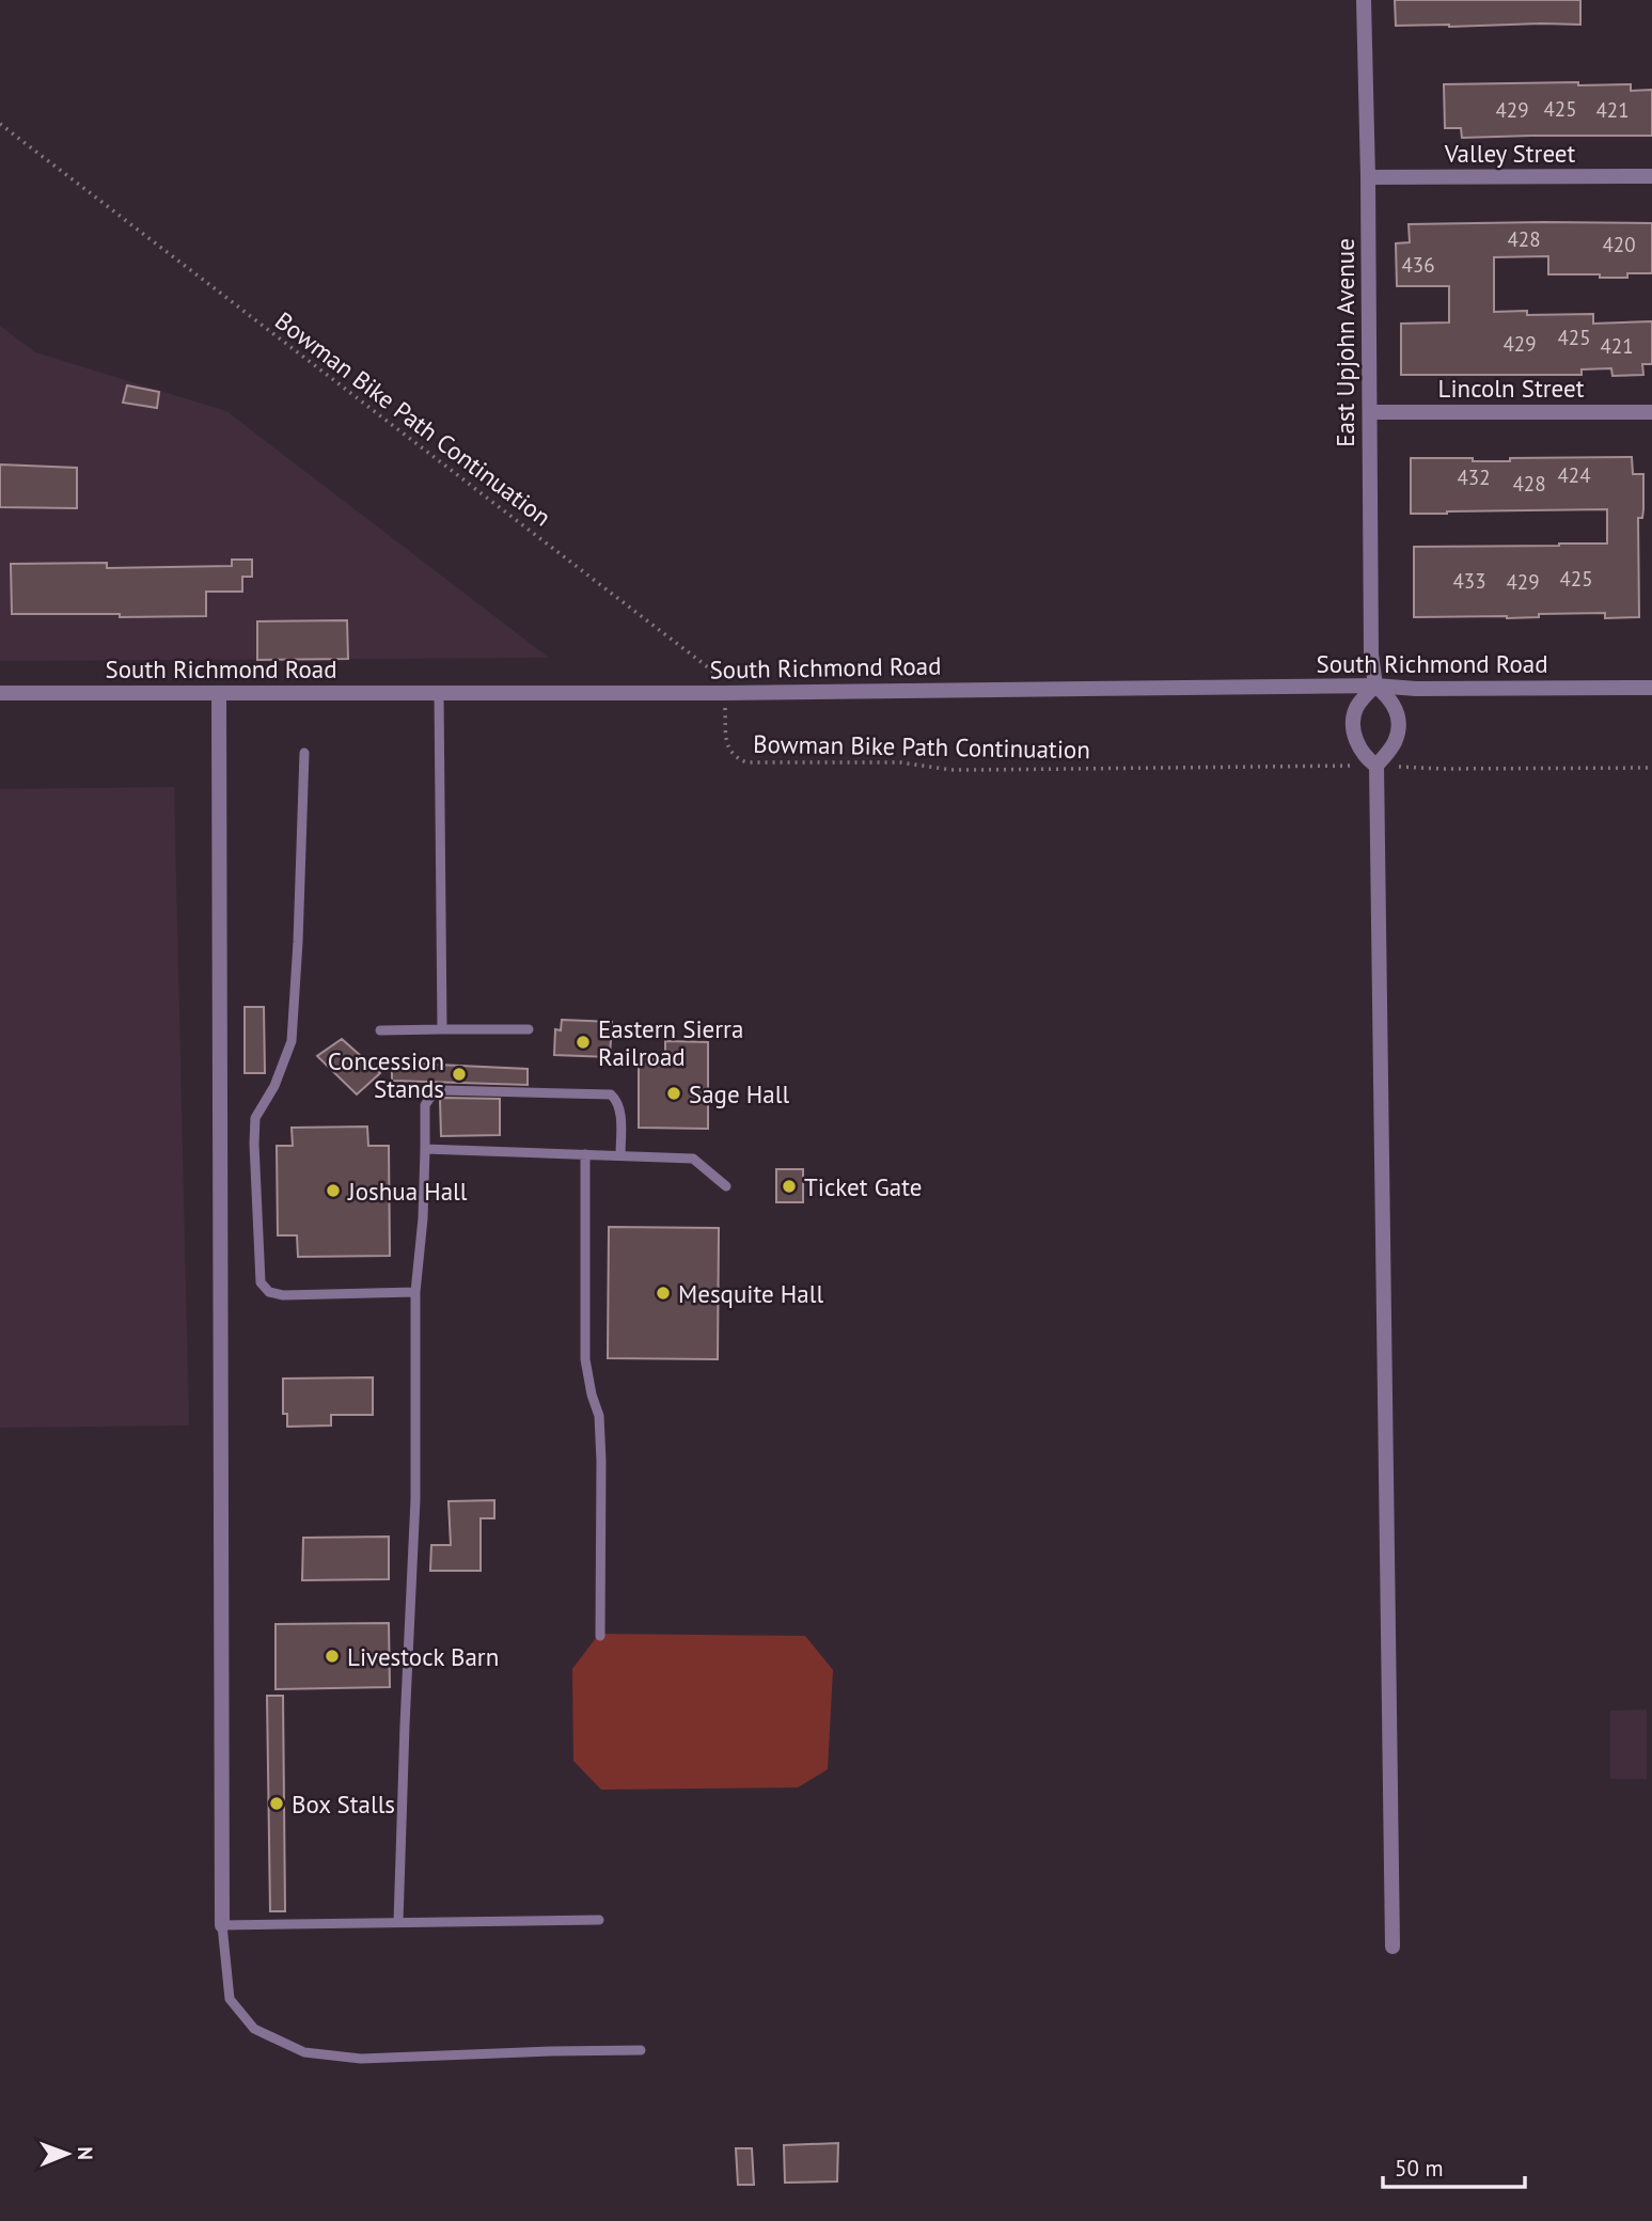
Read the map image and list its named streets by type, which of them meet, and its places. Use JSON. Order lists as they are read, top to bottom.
{
  "streets": {
    "street": [
      "Valley Street",
      "East Upjohn Avenue",
      "Lincoln Street",
      "South Richmond Road"
    ],
    "path": ["Bowman Bike Path Continuation"]
  },
  "crossings": [
    ["Valley Street", "East Upjohn Avenue"],
    ["East Upjohn Avenue", "Lincoln Street"],
    ["East Upjohn Avenue", "South Richmond Road"],
    ["Bowman Bike Path Continuation", "South Richmond Road"]
  ],
  "places": [
    "Eastern Sierra Railroad",
    "Concession Stands",
    "Sage Hall",
    "Ticket Gate",
    "Joshua Hall",
    "Mesquite Hall",
    "Livestock Barn",
    "Box Stalls"
  ],
  "house_numbers": [
    "425",
    "429",
    "421",
    "428",
    "420",
    "436",
    "425",
    "429",
    "421",
    "424",
    "432",
    "428",
    "425",
    "433",
    "429"
  ],
  "scale_bar": "50 m",
  "north": "right"
}
